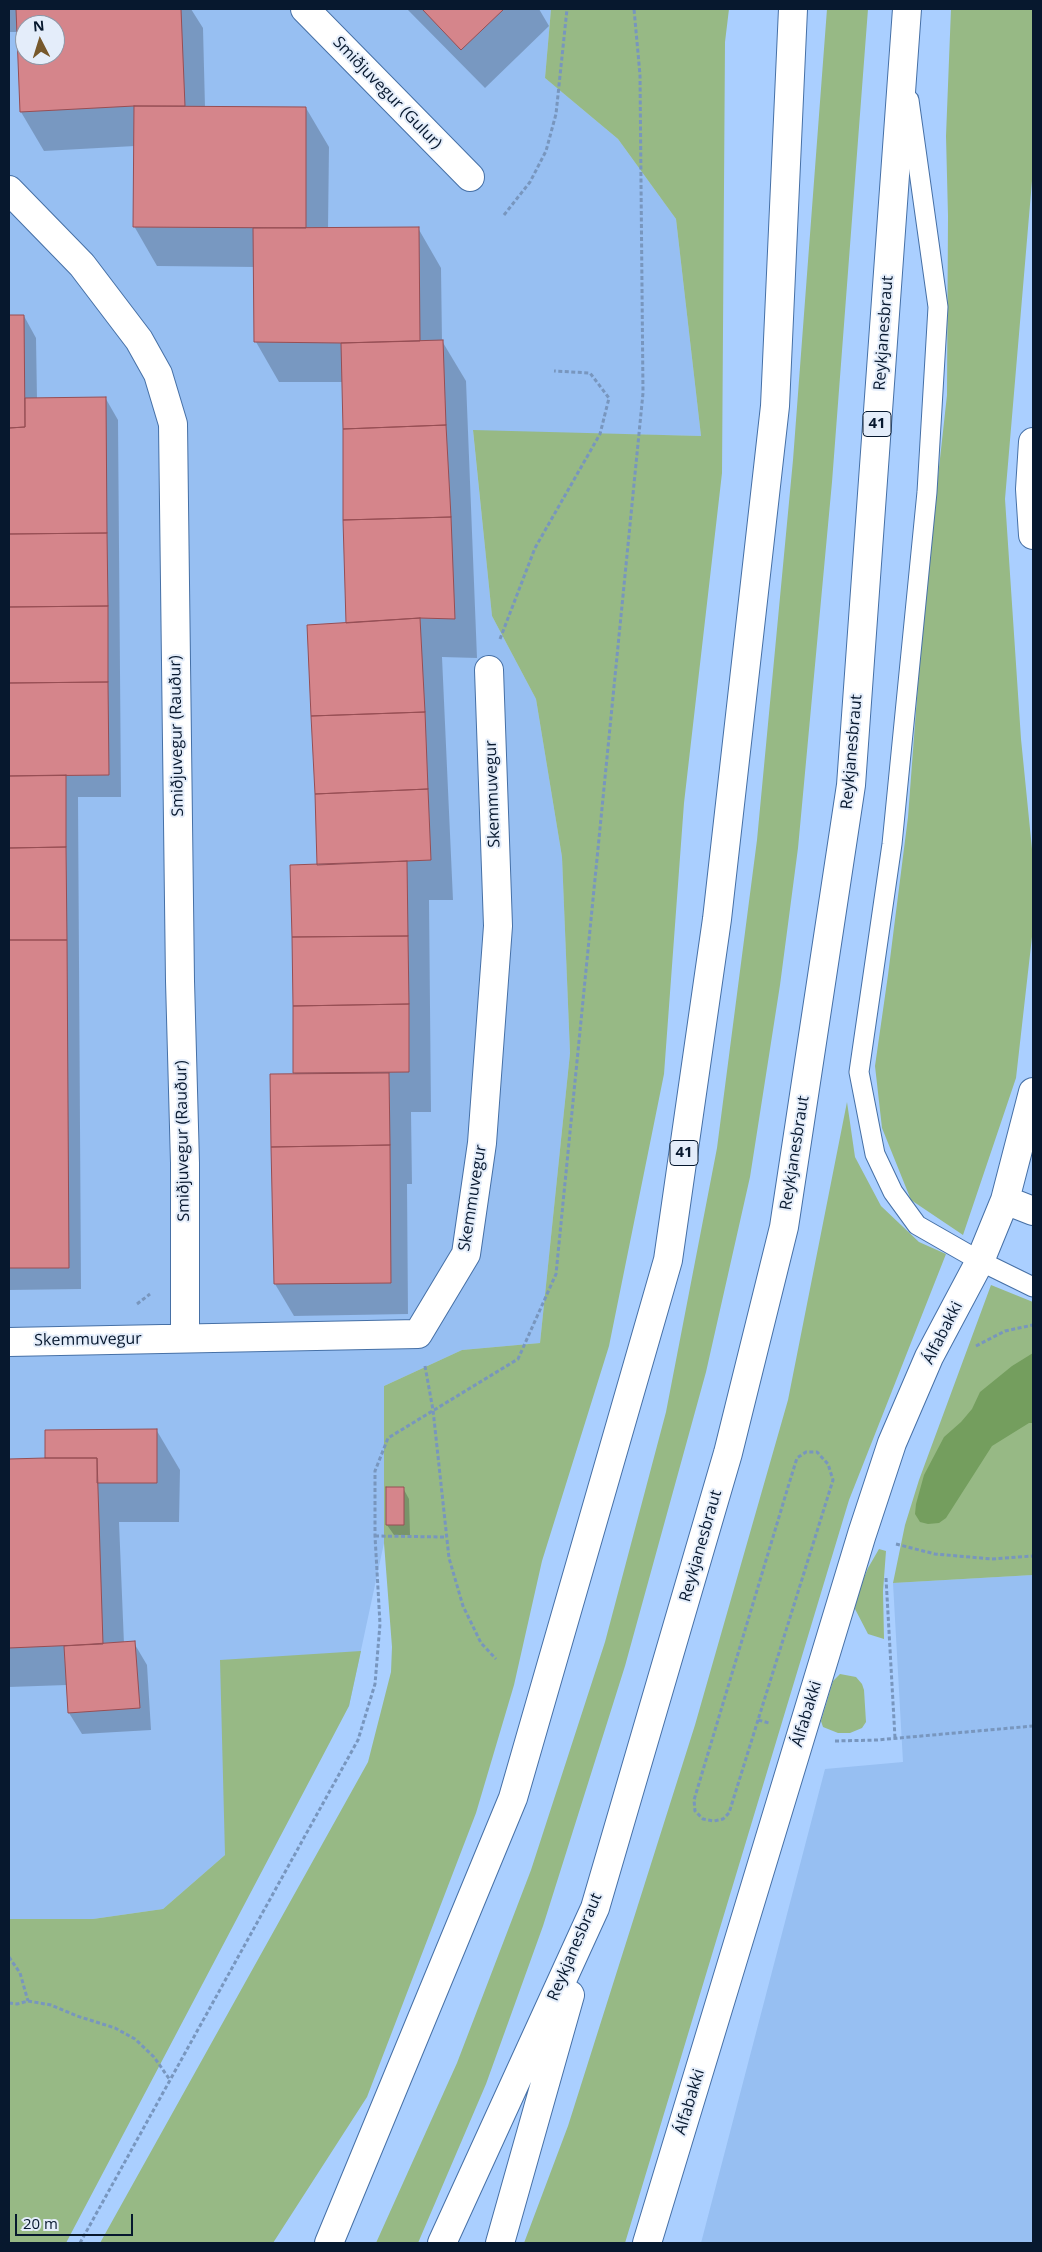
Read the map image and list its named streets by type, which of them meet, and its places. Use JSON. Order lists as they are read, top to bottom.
{
  "streets": {
    "main road": [
      "Smiðjuvegur (Gulur)",
      "Reykjanesbraut",
      "41",
      "Smiðjuvegur (Rauður)",
      "Skemmuvegur",
      "Álfabakki"
    ]
  },
  "crossings": [
    ["Smiðjuvegur (Rauður)", "Skemmuvegur"]
  ],
  "scale_bar": "20 m",
  "north": "top"
}
